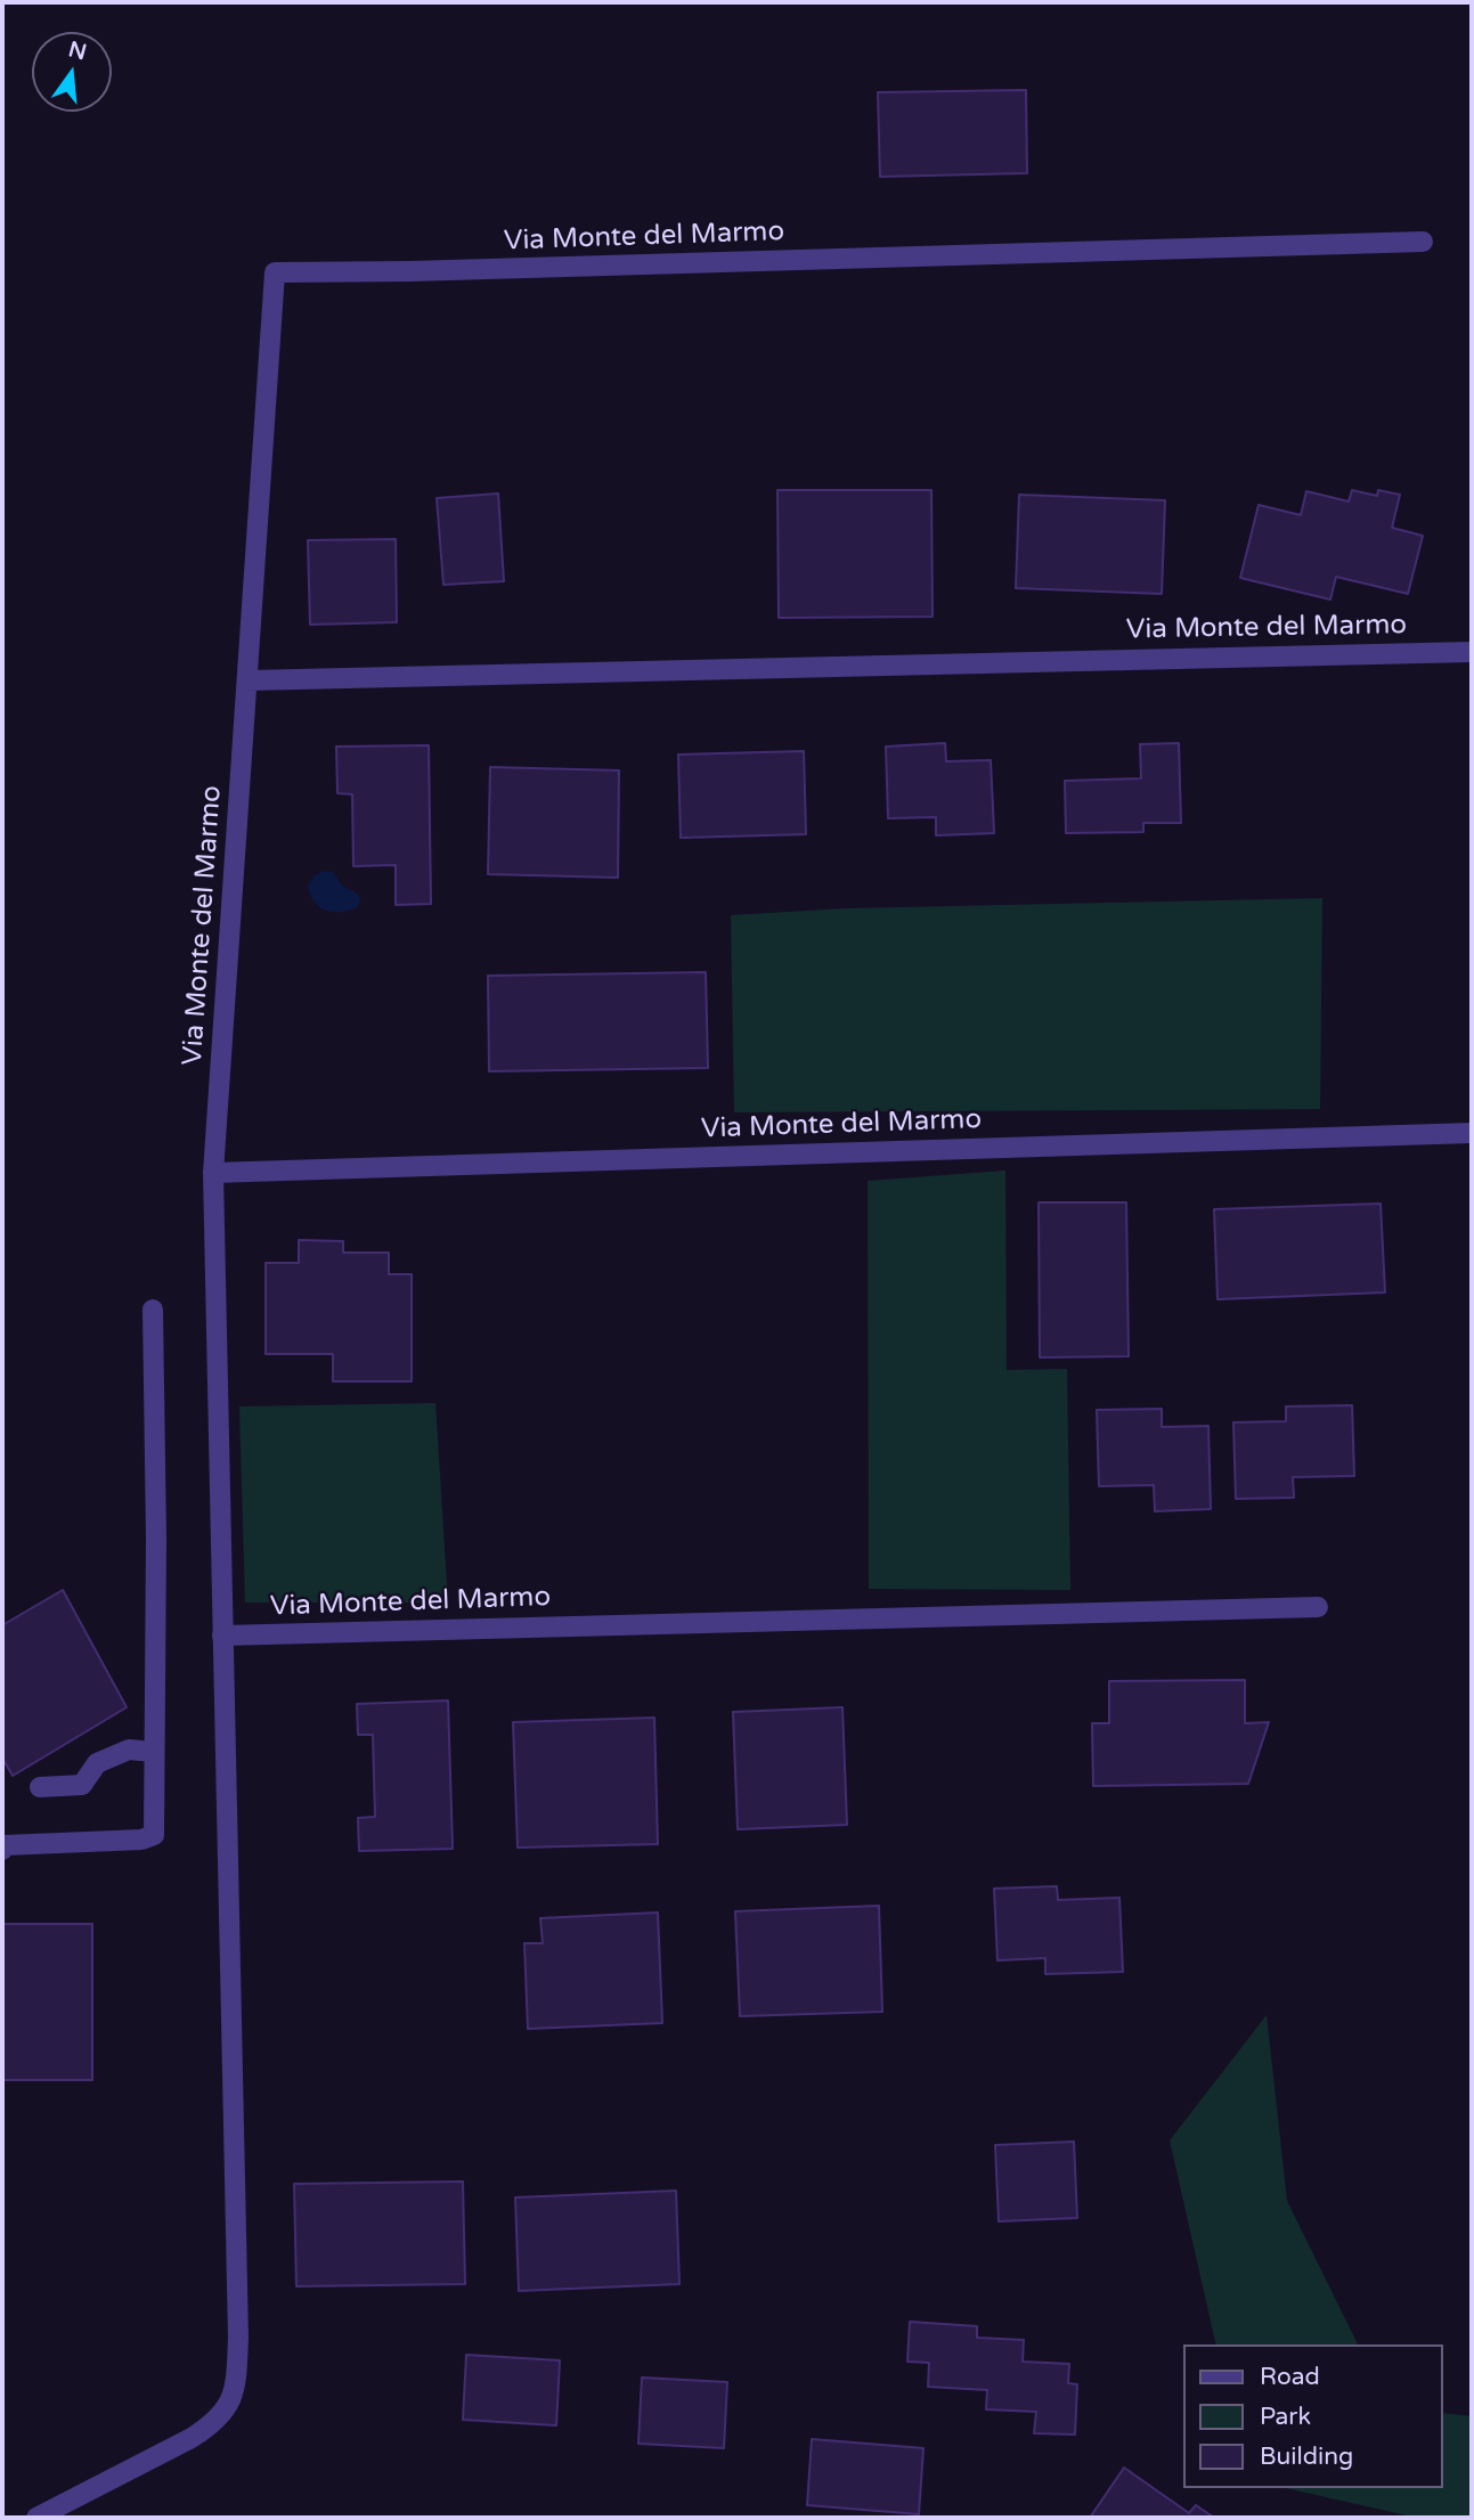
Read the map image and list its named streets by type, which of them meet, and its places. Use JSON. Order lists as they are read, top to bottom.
{
  "streets": {
    "street": ["Via Monte del Marmo"]
  },
  "legend": ["Road", "Park", "Building"],
  "north": "top"
}
